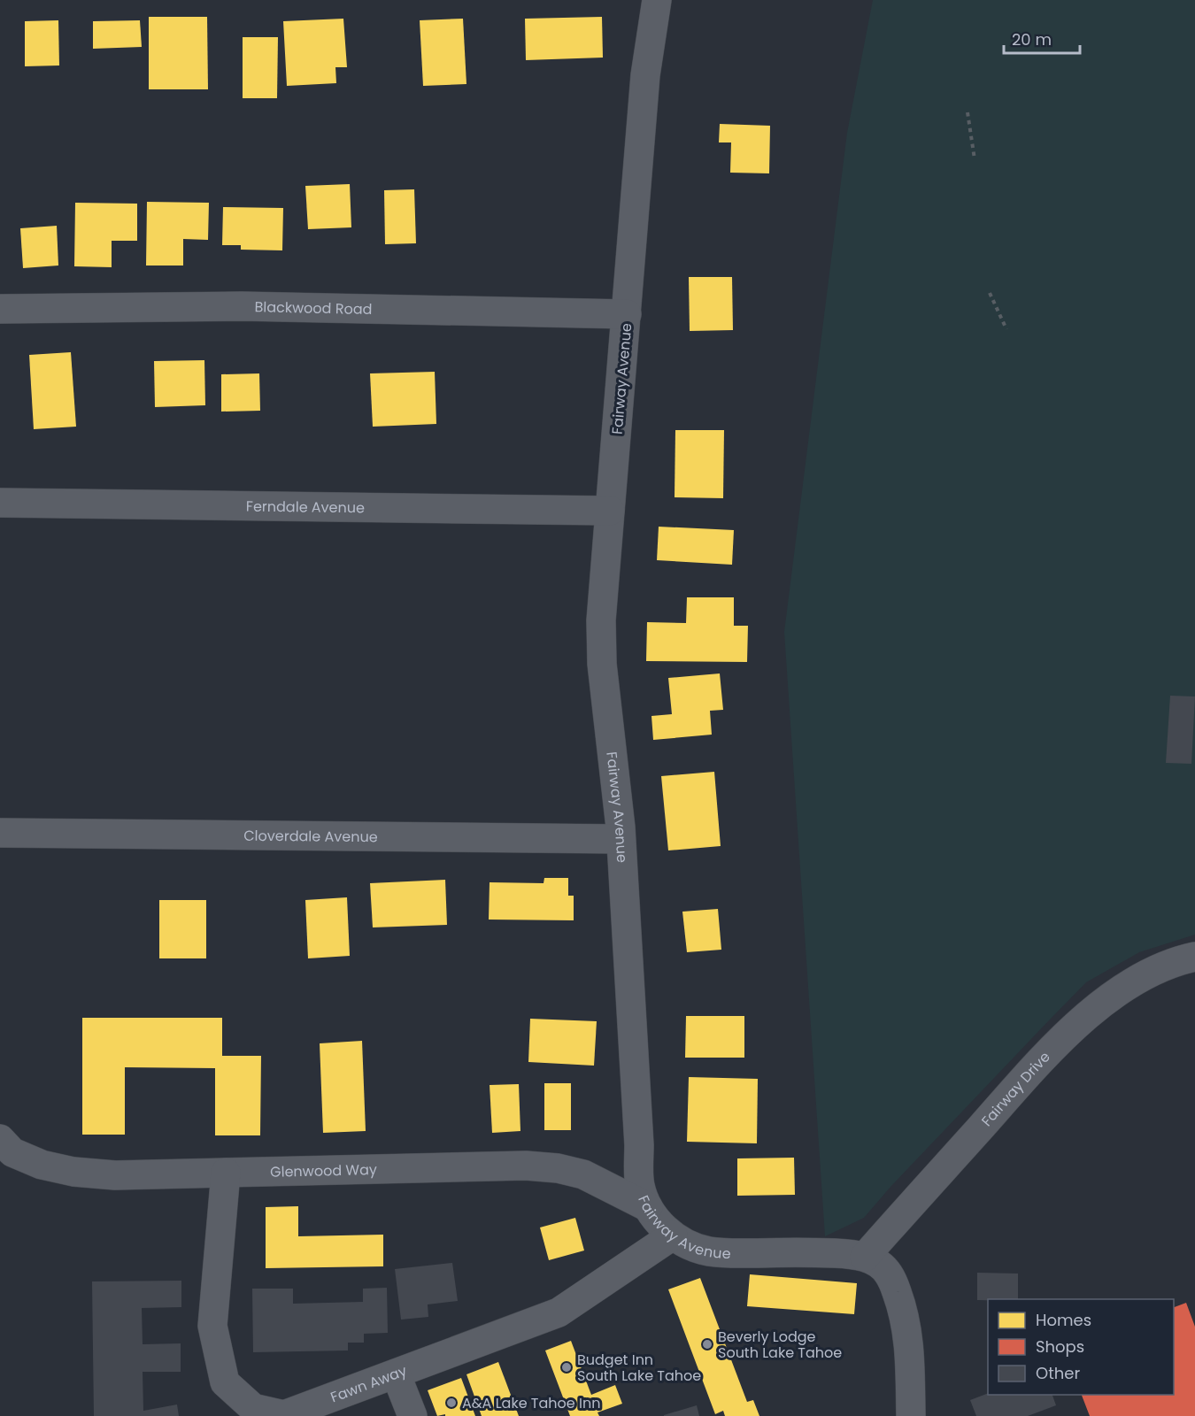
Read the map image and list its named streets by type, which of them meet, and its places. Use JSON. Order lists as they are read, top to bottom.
{
  "streets": {
    "street": [
      "Blackwood Road",
      "Fairway Avenue",
      "Ferndale Avenue",
      "Cloverdale Avenue",
      "Fairway Drive",
      "Glenwood Way",
      "Fawn Away"
    ]
  },
  "crossings": [
    ["Blackwood Road", "Fairway Avenue"],
    ["Fairway Avenue", "Ferndale Avenue"],
    ["Fairway Avenue", "Cloverdale Avenue"],
    ["Fairway Avenue", "Fairway Drive"],
    ["Fairway Avenue", "Glenwood Way"],
    ["Fairway Avenue", "Fawn Away"],
    ["Glenwood Way", "Fawn Away"]
  ],
  "places": ["Beverly Lodge South Lake Tahoe", "Budget Inn South Lake Tahoe", "A&A Lake Tahoe Inn"],
  "legend": ["Homes", "Shops", "Other"],
  "scale_bar": "20 m"
}
